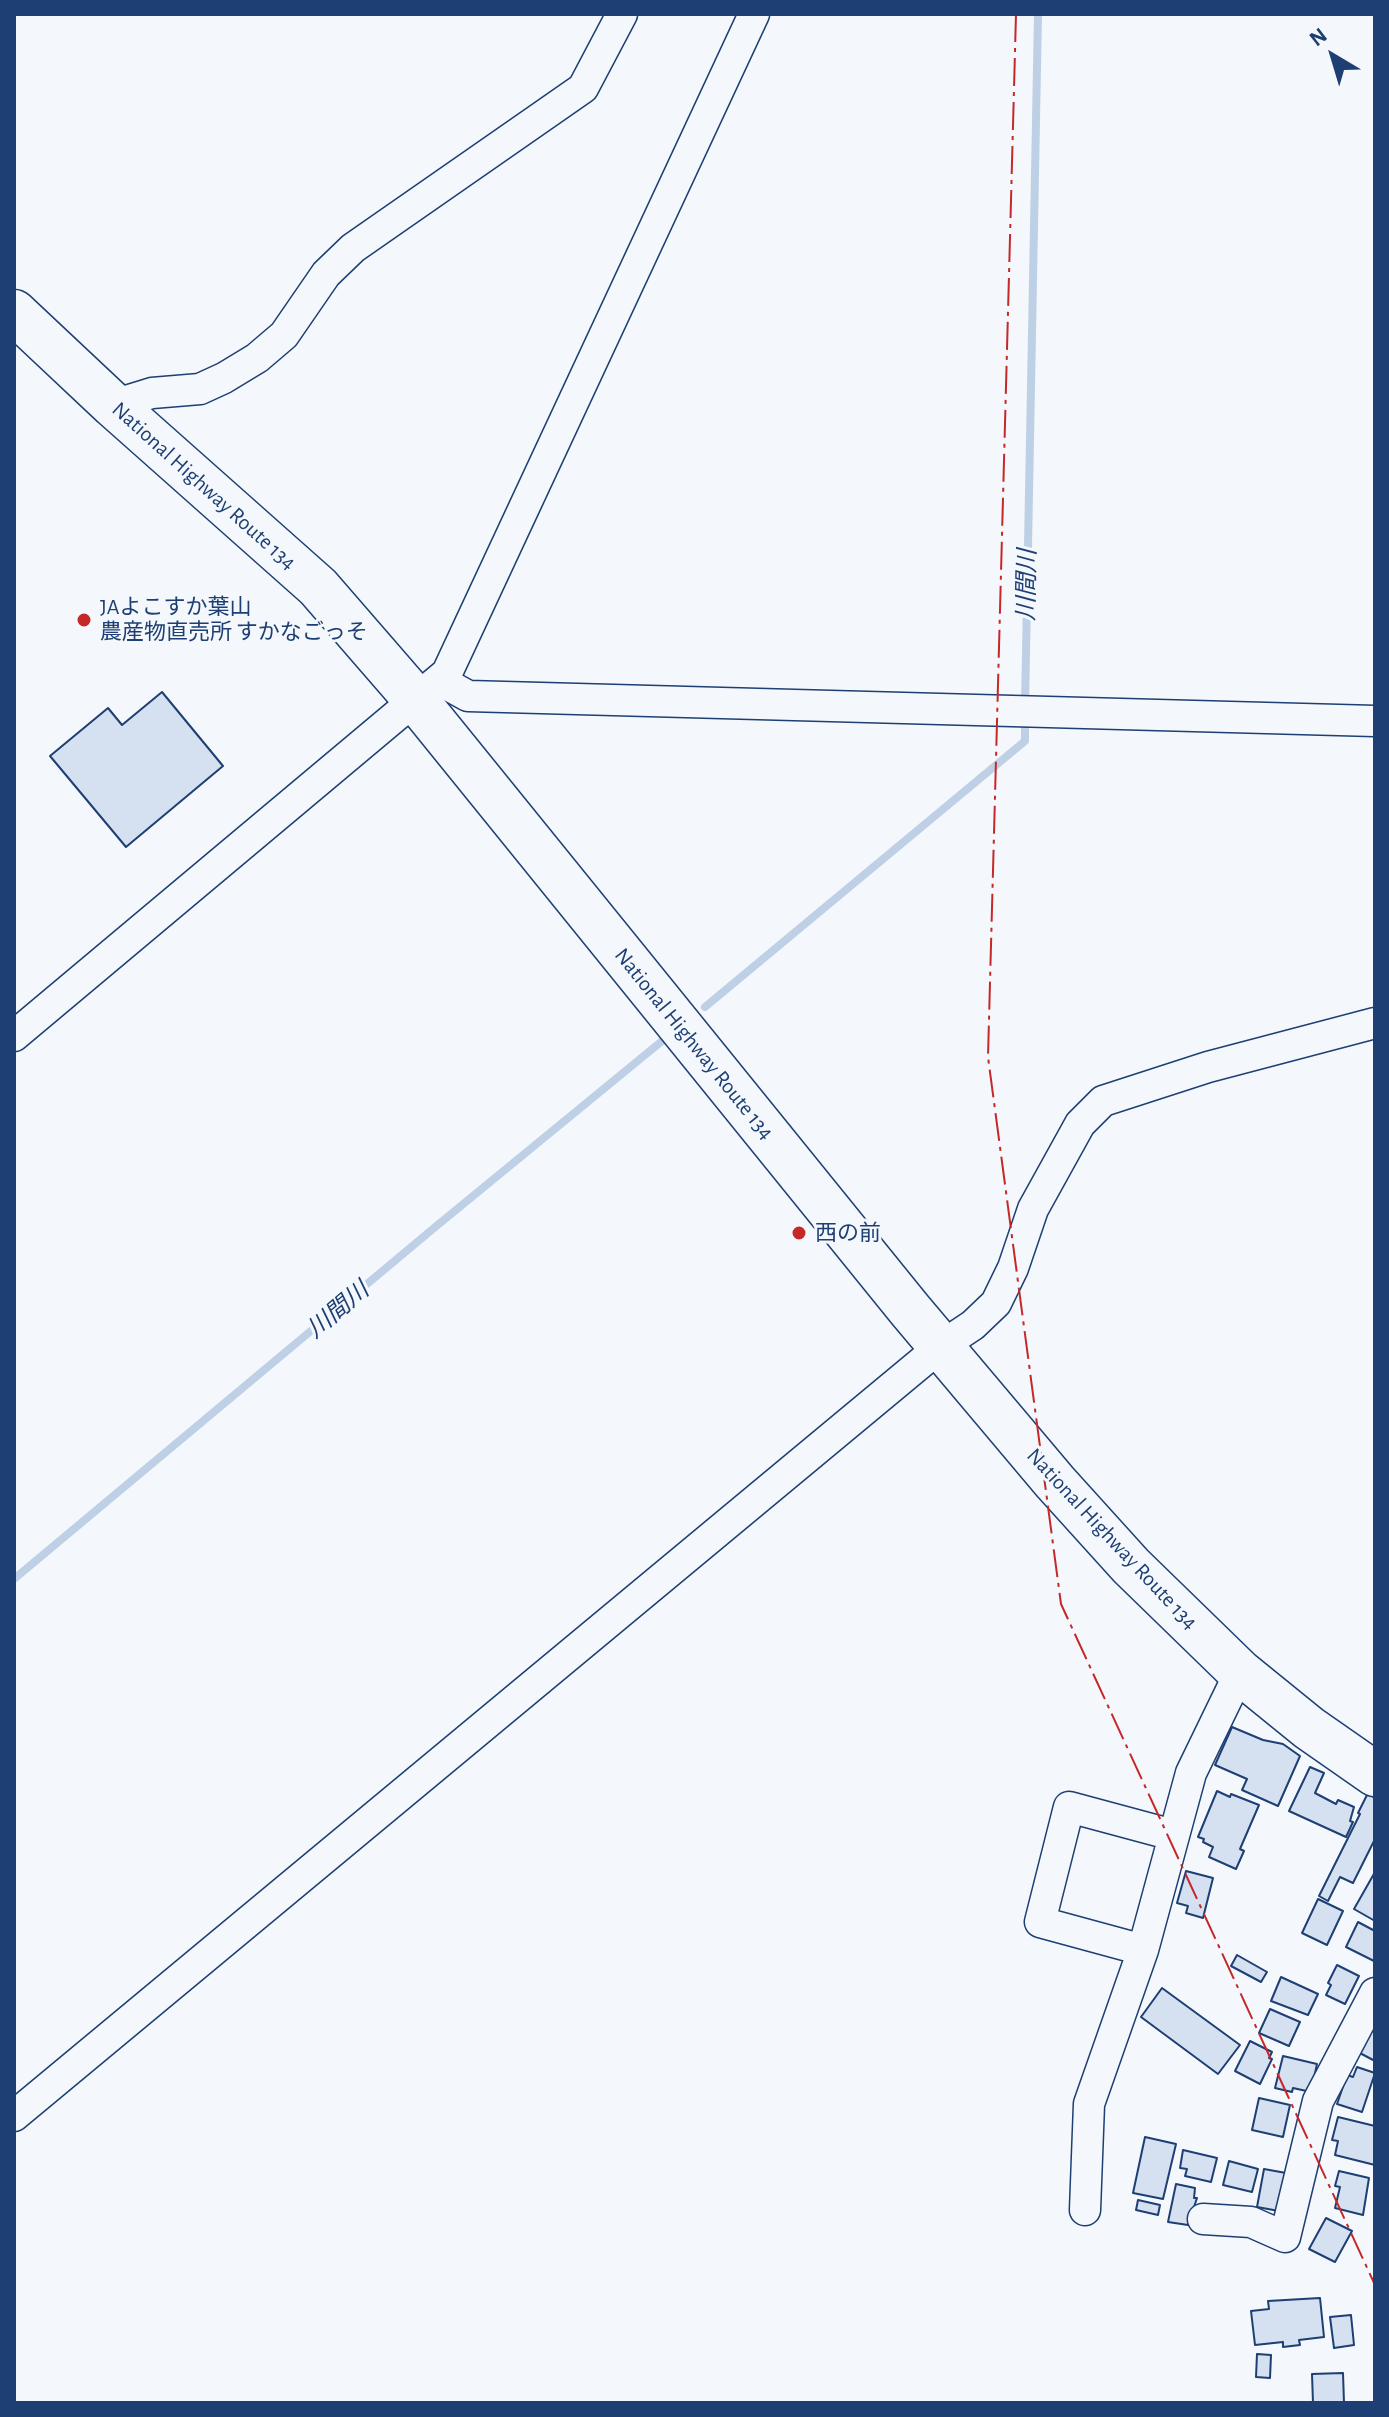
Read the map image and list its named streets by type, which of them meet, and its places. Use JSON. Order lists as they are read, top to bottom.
{
  "streets": {
    "highway": ["National Highway Route 134"]
  },
  "water": ["川間川"],
  "places": ["JAよこすか葉山 農産物直売所 すかなごっそ", "西の前"],
  "north": "top left"
}
